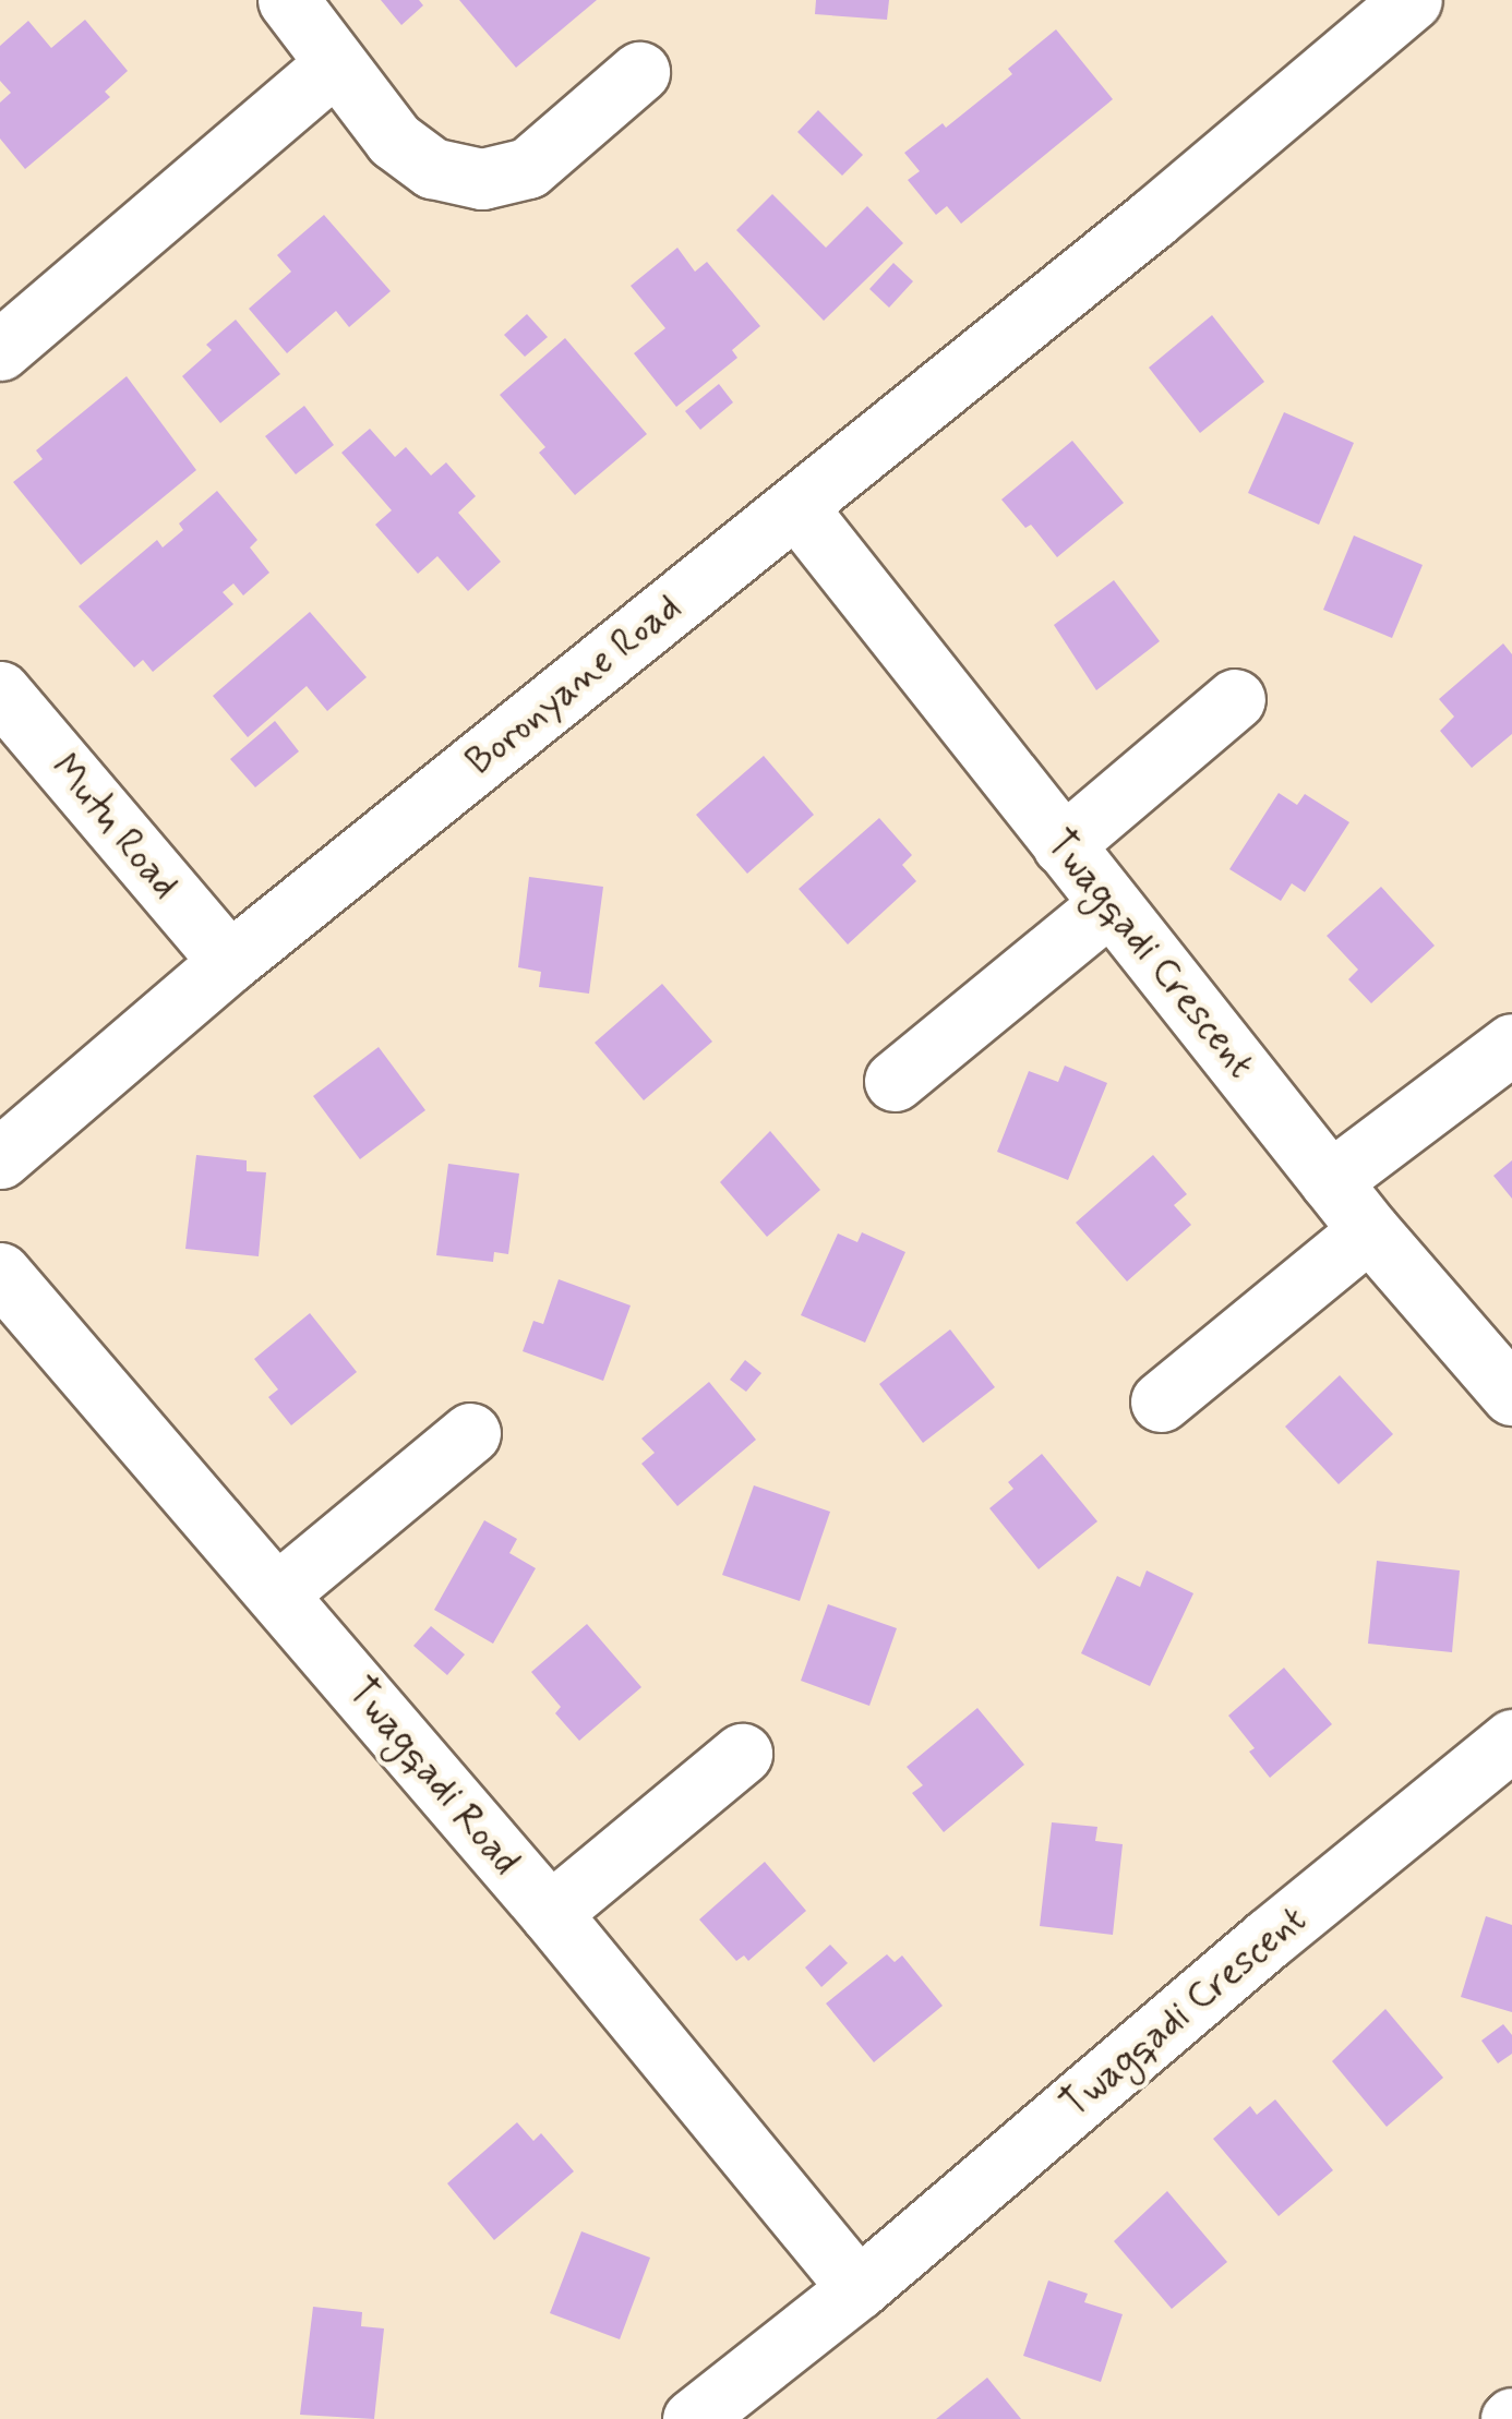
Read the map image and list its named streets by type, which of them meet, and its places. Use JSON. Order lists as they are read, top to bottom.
{
  "streets": {
    "street": [
      "Boronyane Road",
      "Mutu Road",
      "Twagqadi Crescent",
      "Twagqadi Road"
    ]
  },
  "crossings": [
    ["Boronyane Road", "Mutu Road"],
    ["Boronyane Road", "Twagqadi Crescent"],
    ["Twagqadi Crescent", "Twagqadi Road"]
  ]
}
